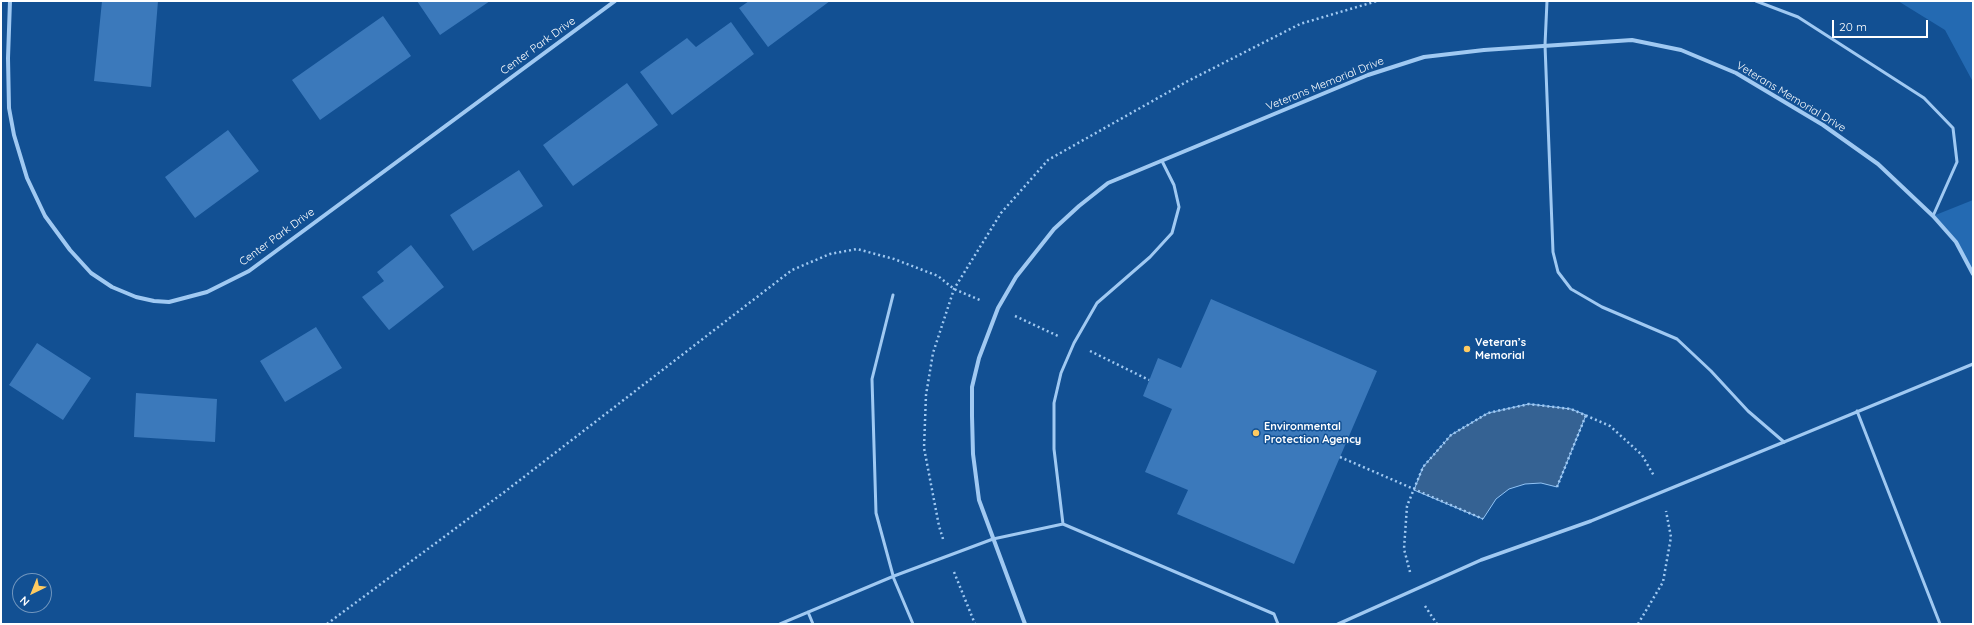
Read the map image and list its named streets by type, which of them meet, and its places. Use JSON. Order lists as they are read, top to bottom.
{
  "streets": {
    "street": ["Center Park Drive", "Veterans Memorial Drive"]
  },
  "places": ["Veteran’s Memorial", "Environmental Protection Agency"],
  "scale_bar": "20 m",
  "north": "bottom left"
}
